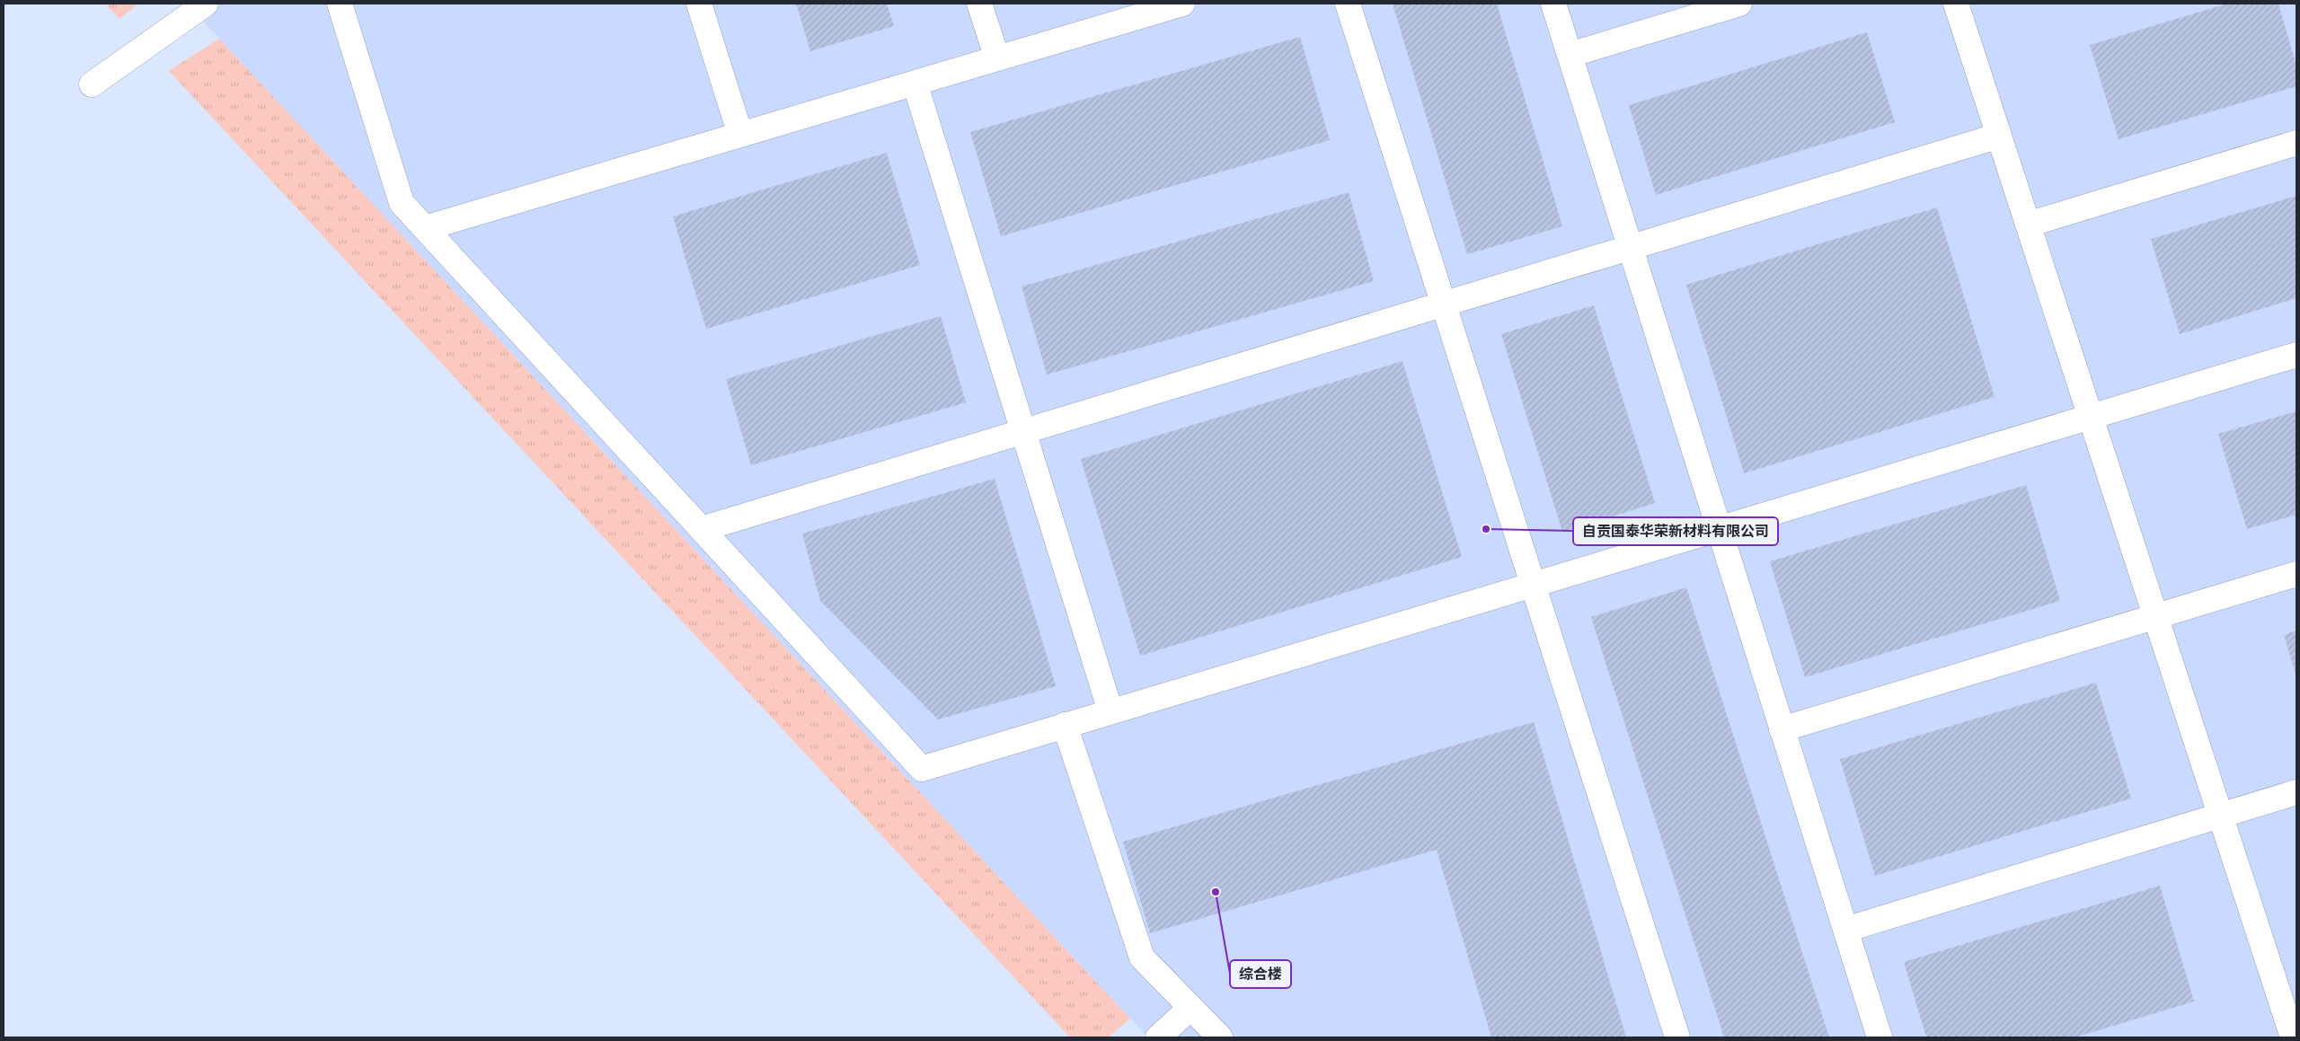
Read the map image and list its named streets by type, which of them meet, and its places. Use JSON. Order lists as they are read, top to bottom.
{
  "places": ["自贡国泰华荣新材料有限公司", "综合楼"]
}
